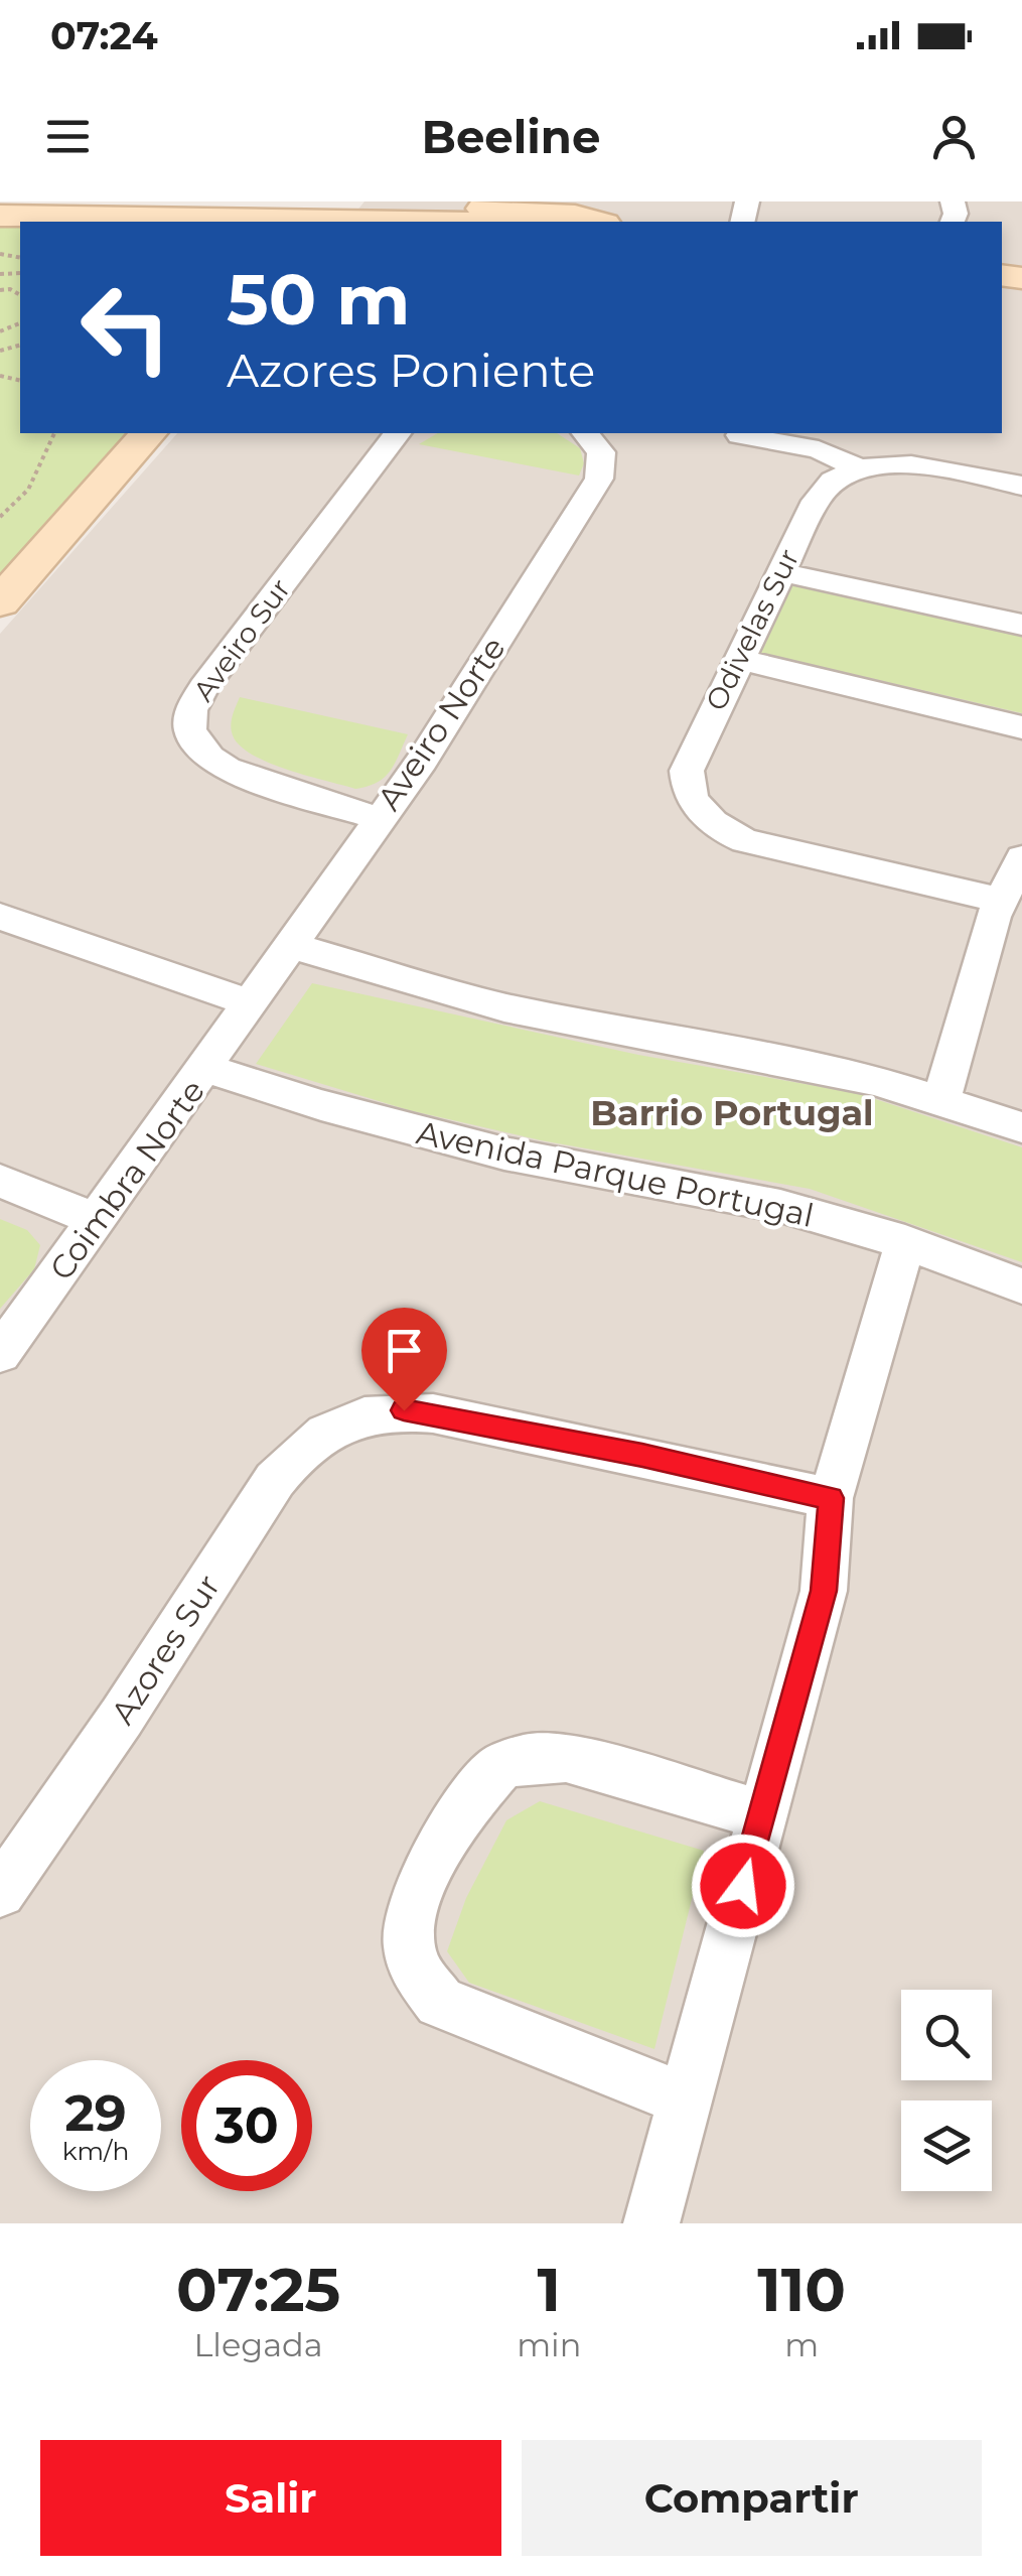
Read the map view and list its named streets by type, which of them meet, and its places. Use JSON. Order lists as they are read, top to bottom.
{
  "streets": {
    "street": [
      "Odivelas Sur",
      "Aveiro Sur",
      "Aveiro Norte",
      "Avenida Parque Portugal",
      "Coimbra Norte",
      "Azores Sur"
    ]
  },
  "crossings": [
    ["Aveiro Sur", "Aveiro Norte"],
    ["Aveiro Norte", "Coimbra Norte"],
    ["Avenida Parque Portugal", "Coimbra Norte"]
  ],
  "districts": ["Barrio Portugal"],
  "page": {
    "status": "07:24",
    "header": "Beeline",
    "turn": ["50 m", "Azores Poniente"],
    "speed": "29 km/h",
    "limit": "30",
    "eta": [
      "07:25",
      "Llegada",
      "1",
      "min",
      "110",
      "m"
    ],
    "buttons": ["Salir", "Compartir"]
  }
}
